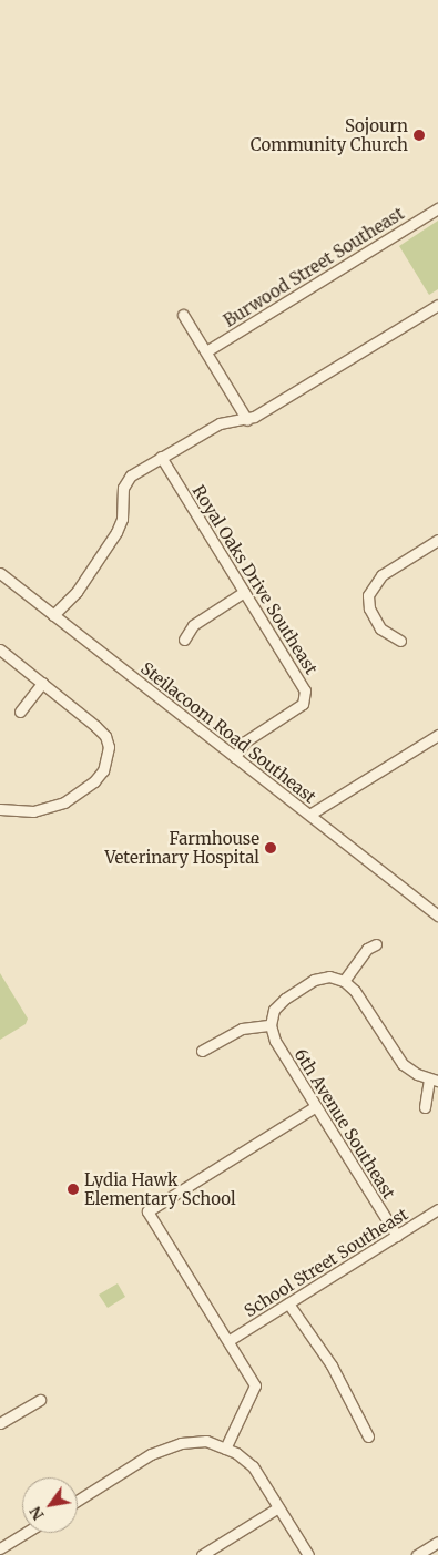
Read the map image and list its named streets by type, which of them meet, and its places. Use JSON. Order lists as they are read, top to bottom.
{
  "streets": {
    "street": [
      "Burwood Street Southeast",
      "Royal Oaks Drive Southeast",
      "Steilacoom Road Southeast",
      "6th Avenue Southeast",
      "School Street Southeast"
    ]
  },
  "crossings": [
    ["Royal Oaks Drive Southeast", "Steilacoom Road Southeast"],
    ["6th Avenue Southeast", "School Street Southeast"]
  ],
  "places": ["Sojourn Community Church", "Farmhouse Veterinary Hospital", "Lydia Hawk Elementary School"],
  "north": "bottom left"
}
